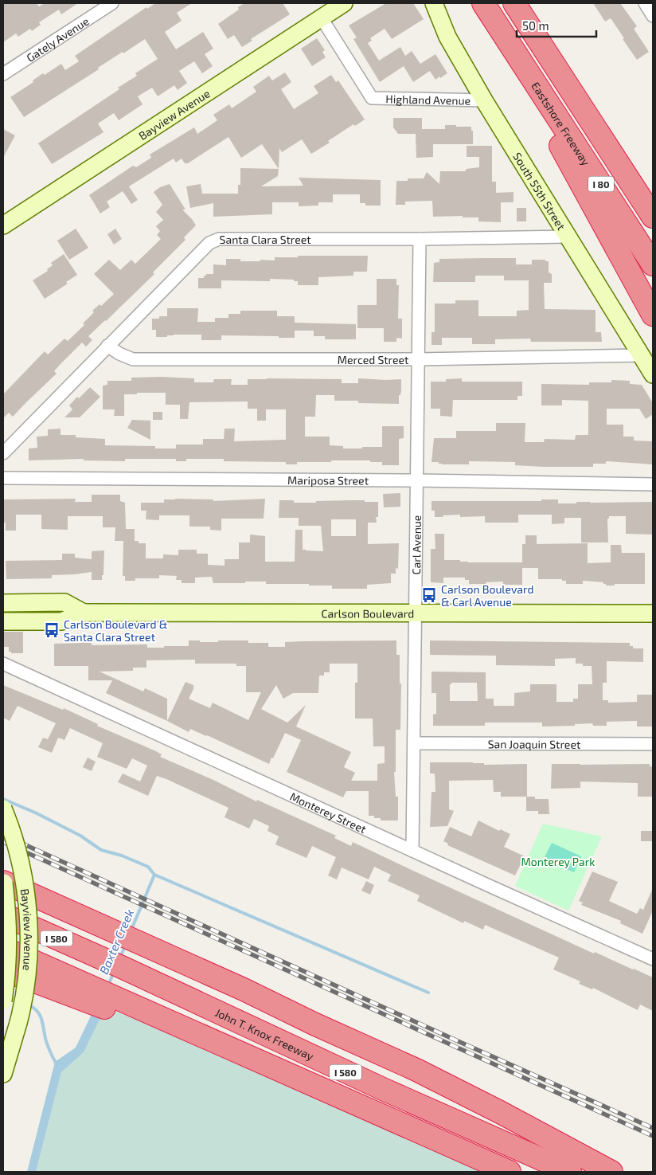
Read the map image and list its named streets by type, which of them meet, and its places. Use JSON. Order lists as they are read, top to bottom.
{
  "streets": {
    "highway": [
      "Eastshore Freeway",
      "I 80",
      "I 580",
      "John T. Knox Freeway"
    ],
    "street": [
      "Gately Avenue",
      "Highland Avenue",
      "Bayview Avenue",
      "South 55th Street",
      "Santa Clara Street",
      "Merced Street",
      "Mariposa Street",
      "Carl Avenue",
      "Carlson Boulevard",
      "San Joaquin Street",
      "Monterey Street"
    ]
  },
  "crossings": [
    ["Highland Avenue", "Bayview Avenue"],
    ["Highland Avenue", "South 55th Street"],
    ["South 55th Street", "Santa Clara Street"],
    ["South 55th Street", "Merced Street"],
    ["Santa Clara Street", "Merced Street"],
    ["Santa Clara Street", "Carl Avenue"],
    ["Merced Street", "Carl Avenue"],
    ["Mariposa Street", "Carl Avenue"],
    ["Carl Avenue", "Carlson Boulevard"],
    ["Carl Avenue", "San Joaquin Street"],
    ["Carl Avenue", "Monterey Street"]
  ],
  "water": ["Baxter Creek"],
  "parks": ["Monterey Park"],
  "places": {
    "bus stop": ["Carlson Boulevard & Carl Avenue", "Carlson Boulevard & Santa Clara Street"]
  },
  "scale_bar": "50 m"
}
